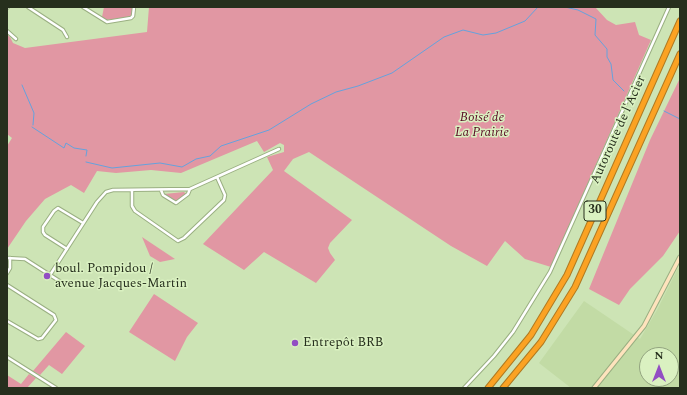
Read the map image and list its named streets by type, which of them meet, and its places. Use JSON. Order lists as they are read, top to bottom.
{
  "streets": {
    "highway": ["Autoroute de l'Acier", "30"]
  },
  "parks": ["Boisé de La Prairie"],
  "places": ["boul. Pompidou / avenue Jacques-Martin", "Entrepôt BRB"],
  "north": "top"
}
